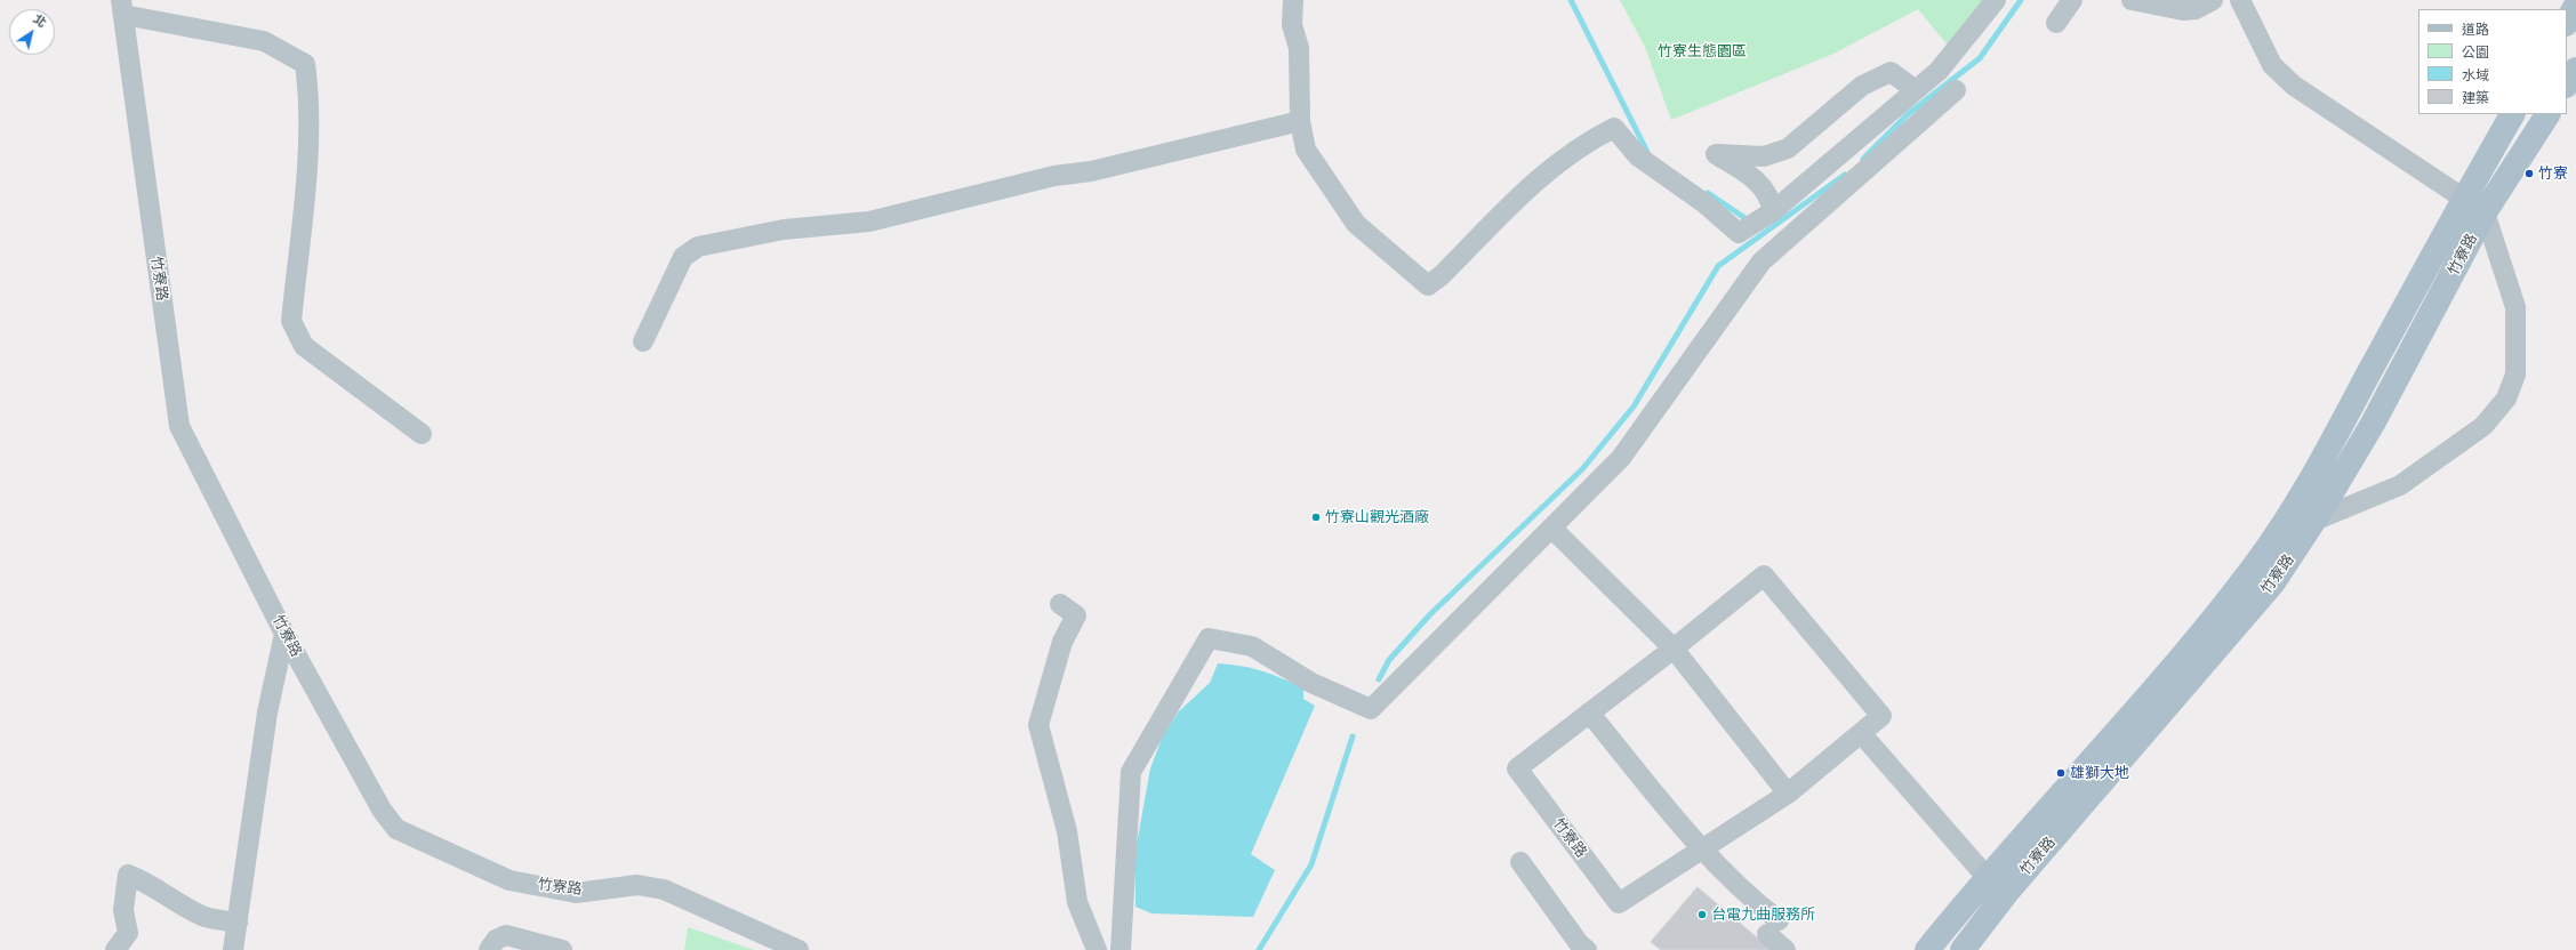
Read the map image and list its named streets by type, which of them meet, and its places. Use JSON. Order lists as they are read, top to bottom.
{
  "streets": {
    "main road": ["竹寮路"]
  },
  "parks": ["竹寮生態園區"],
  "places": [
    "竹寮",
    "竹寮山觀光酒廠",
    "雄獅大地",
    "台電九曲服務所"
  ],
  "legend": [
    "道路",
    "公園",
    "水域",
    "建築"
  ],
  "north": "top right"
}
